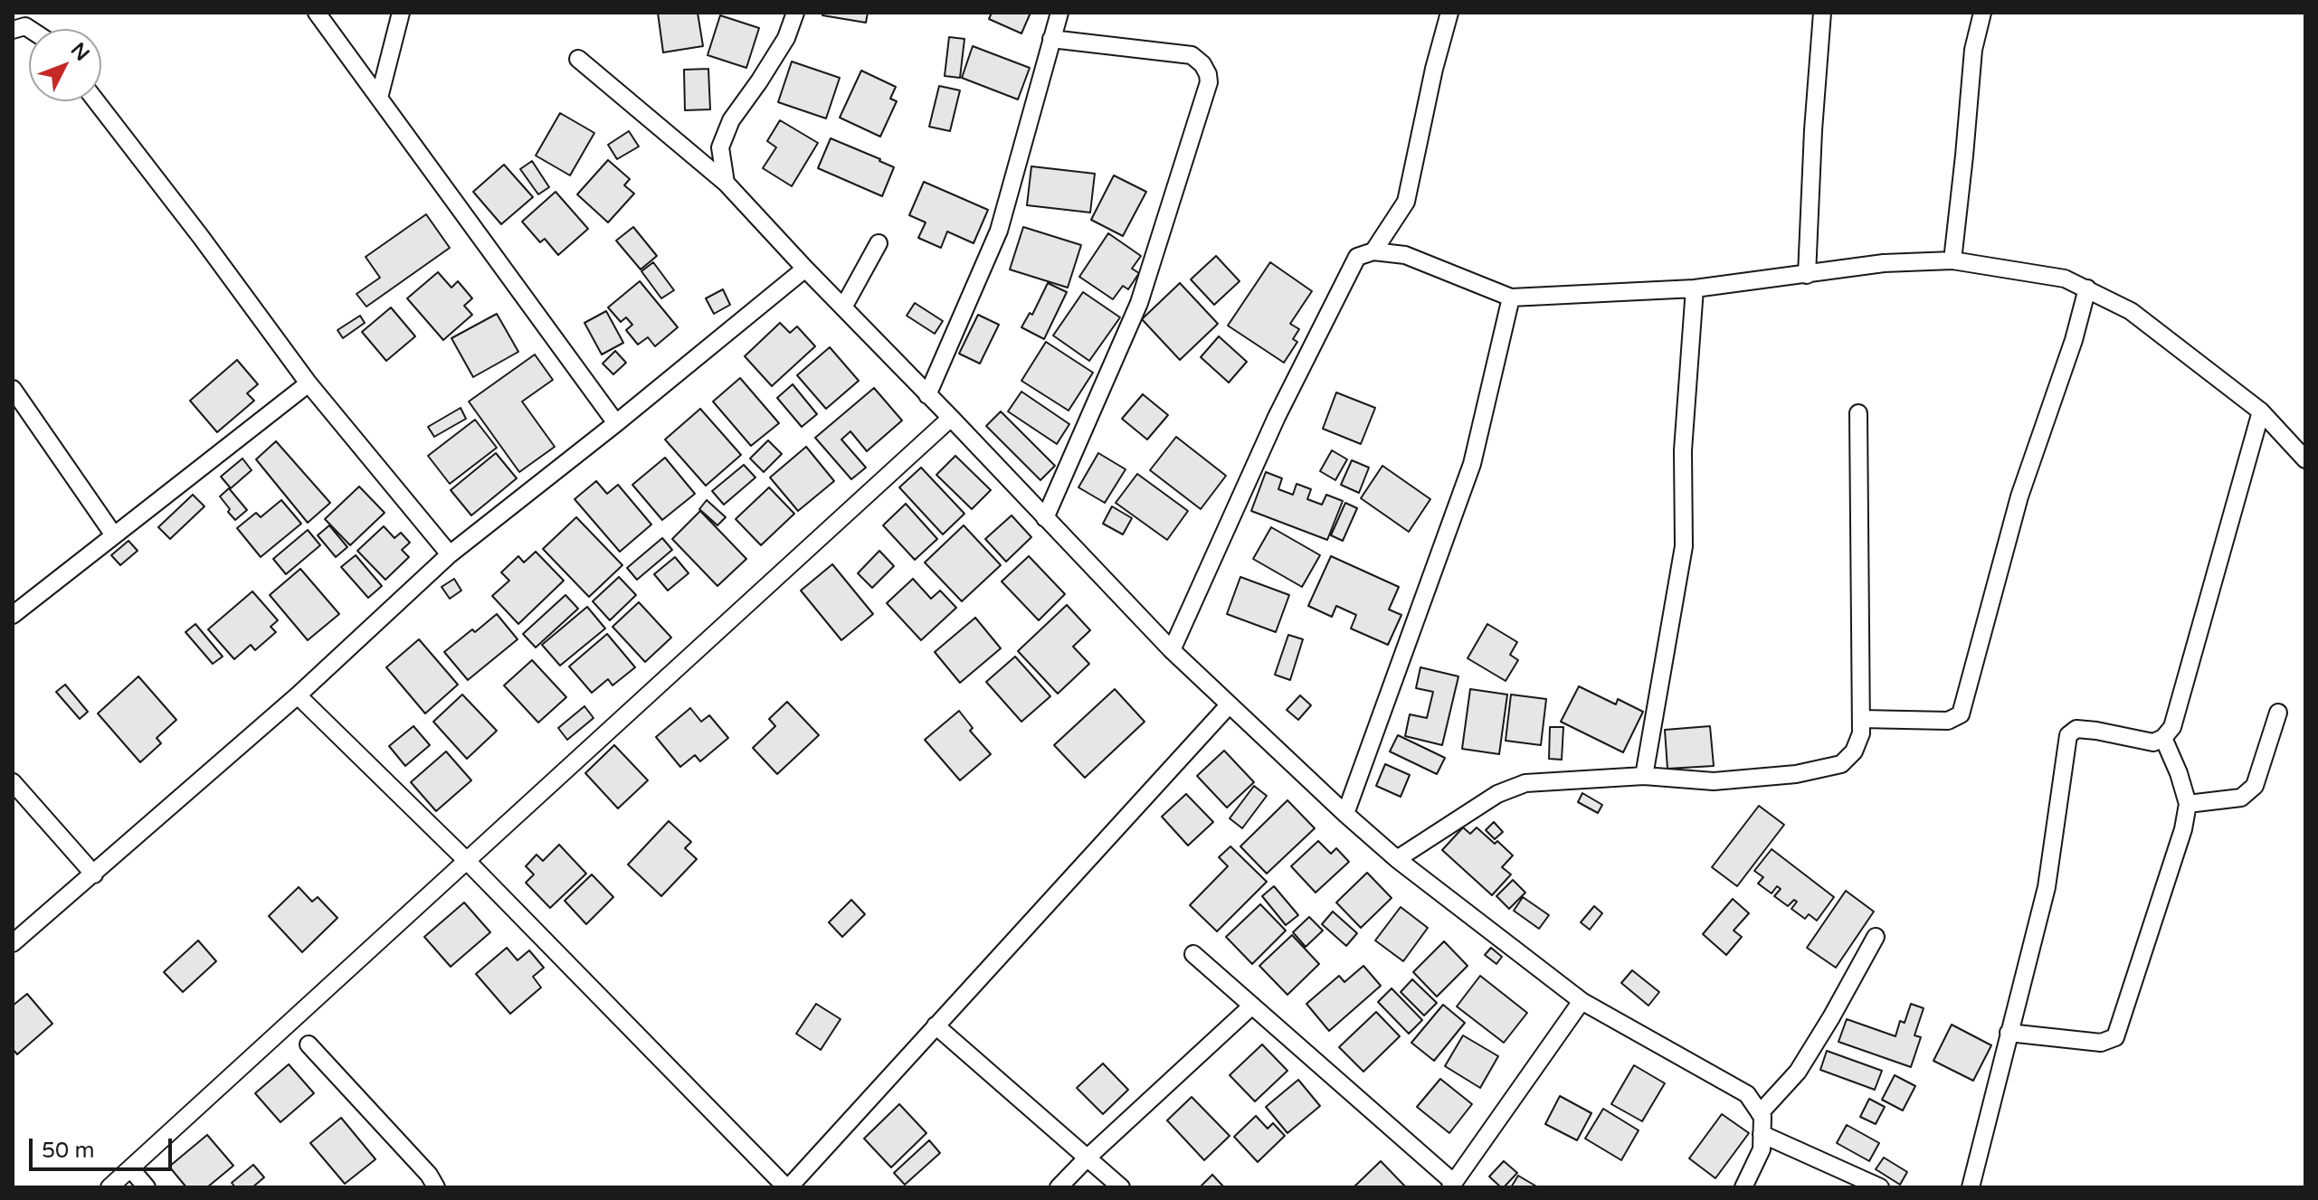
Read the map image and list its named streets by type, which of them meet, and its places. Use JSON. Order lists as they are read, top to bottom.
{
  "scale_bar": "50 m",
  "north": "top right"
}
